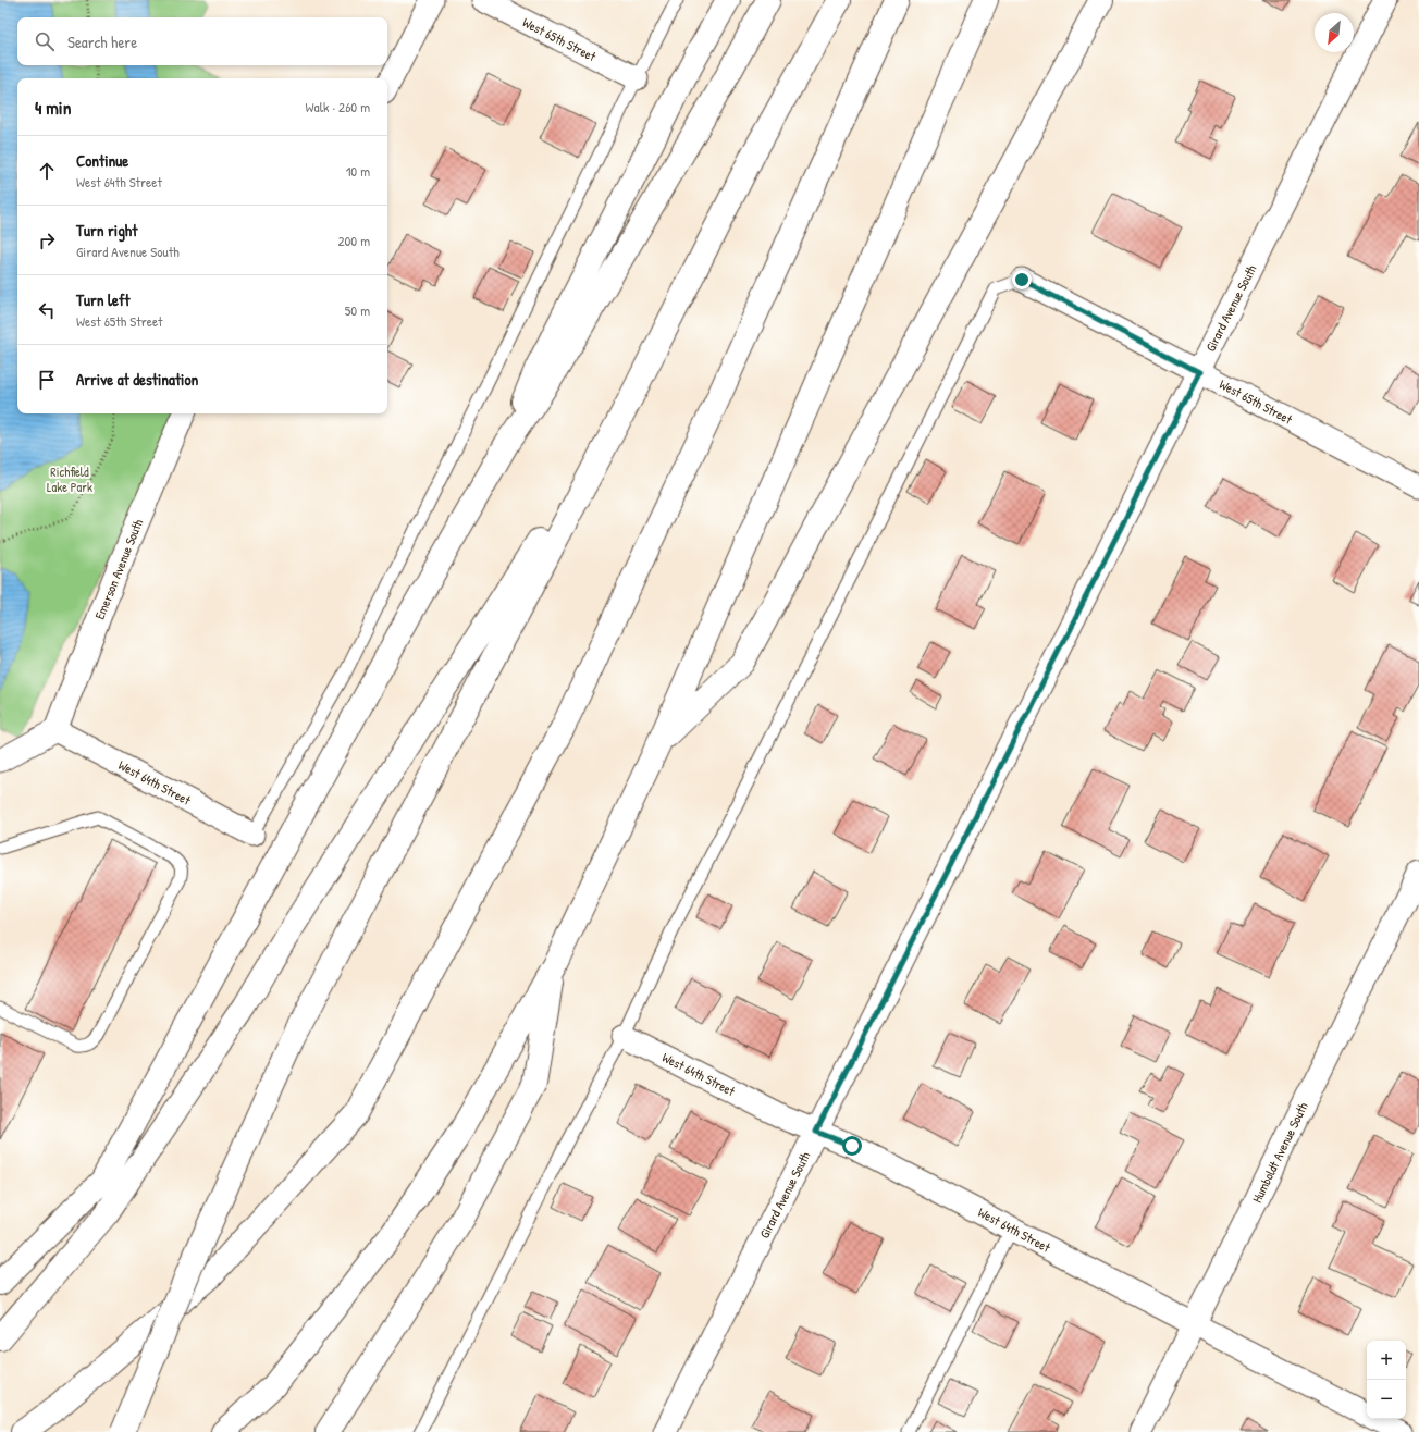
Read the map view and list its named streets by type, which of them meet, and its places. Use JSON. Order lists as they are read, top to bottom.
{
  "streets": {
    "street": [
      "West 65th Street",
      "Girard Avenue South",
      "Emerson Avenue South",
      "West 64th Street",
      "Humboldt Avenue South"
    ]
  },
  "crossings": [
    ["West 65th Street", "Girard Avenue South"],
    ["Girard Avenue South", "West 64th Street"],
    ["Emerson Avenue South", "West 64th Street"],
    ["West 64th Street", "Humboldt Avenue South"]
  ],
  "parks": ["Richfield Lake Park"],
  "north": "bottom left",
  "page": {
    "search": "Search here",
    "heading": ["4 min", "Walk · 260 m"],
    "list": [
      ["Continue", "West 64th Street", "10 m"],
      ["Turn right", "Girard Avenue South", "200 m"],
      ["Turn left", "West 65th Street", "50 m"],
      "Arrive at destination"
    ],
    "map_buttons": ["+", "−"]
  }
}
